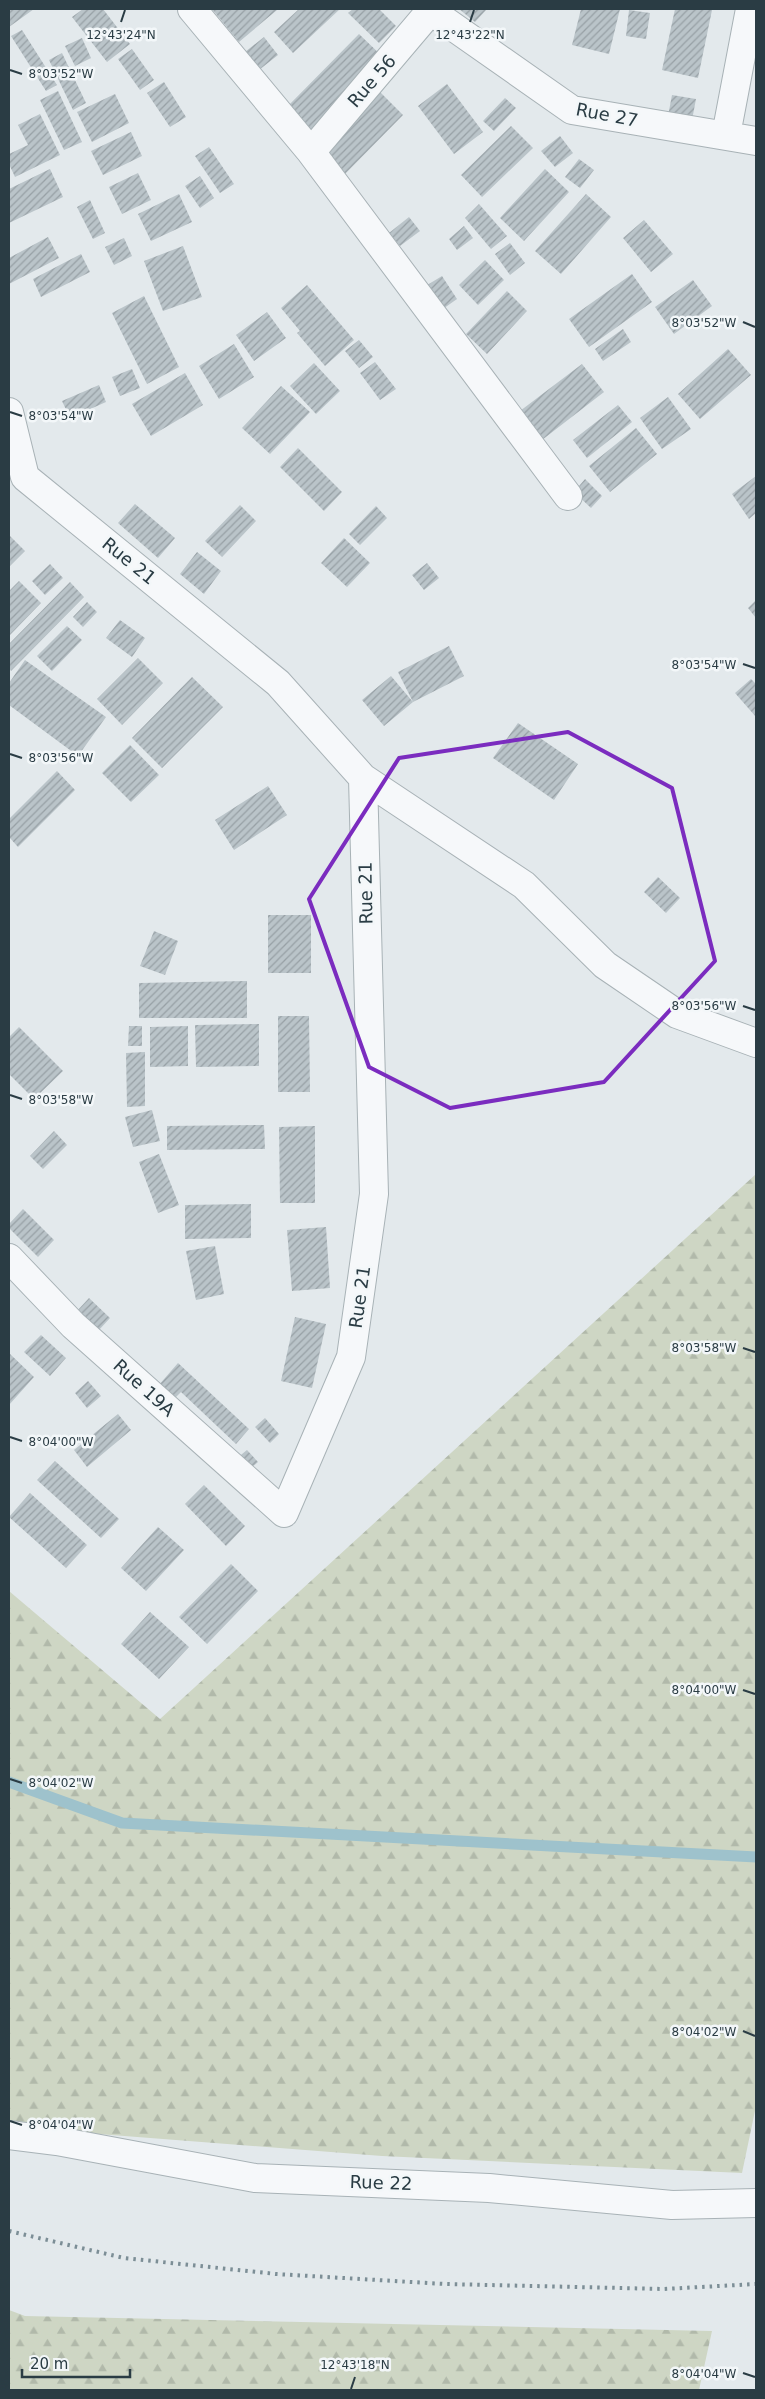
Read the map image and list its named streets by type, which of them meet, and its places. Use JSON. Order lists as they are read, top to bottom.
{
  "streets": {
    "street": [
      "Rue 56",
      "Rue 27",
      "Rue 21",
      "Rue 19A",
      "Rue 22"
    ]
  },
  "crossings": [
    ["Rue 56", "Rue 27"],
    ["Rue 21", "Rue 19A"]
  ],
  "scale_bar": "20 m",
  "coordinates": [
    "12°43'24\"N",
    "12°43'22\"N",
    "8°03'52\"W",
    "8°03'54\"W",
    "8°03'56\"W",
    "8°03'58\"W",
    "8°04'00\"W",
    "8°04'02\"W",
    "8°04'04\"W",
    "12°43'18\"N"
  ]
}
